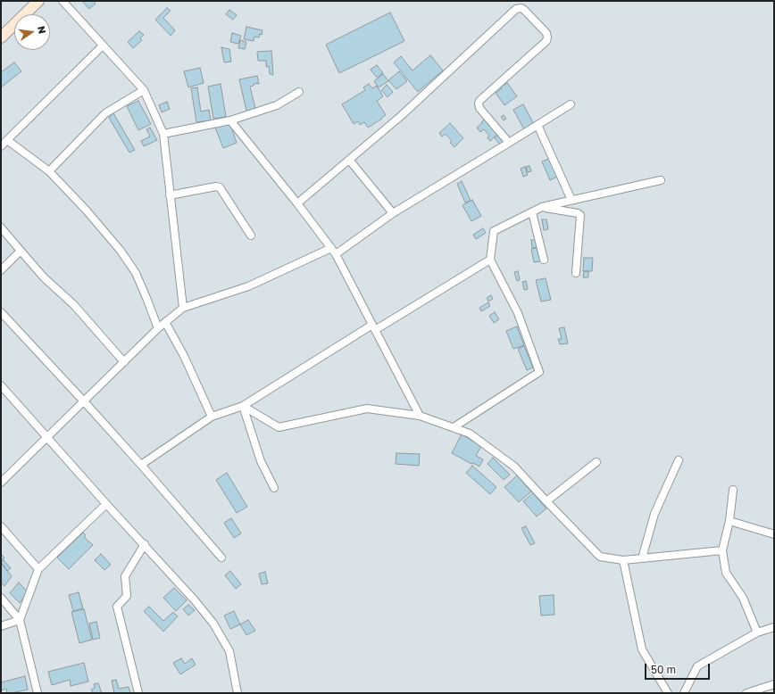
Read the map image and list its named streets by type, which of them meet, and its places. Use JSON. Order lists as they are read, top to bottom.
{
  "scale_bar": "50 m",
  "north": "right"
}
